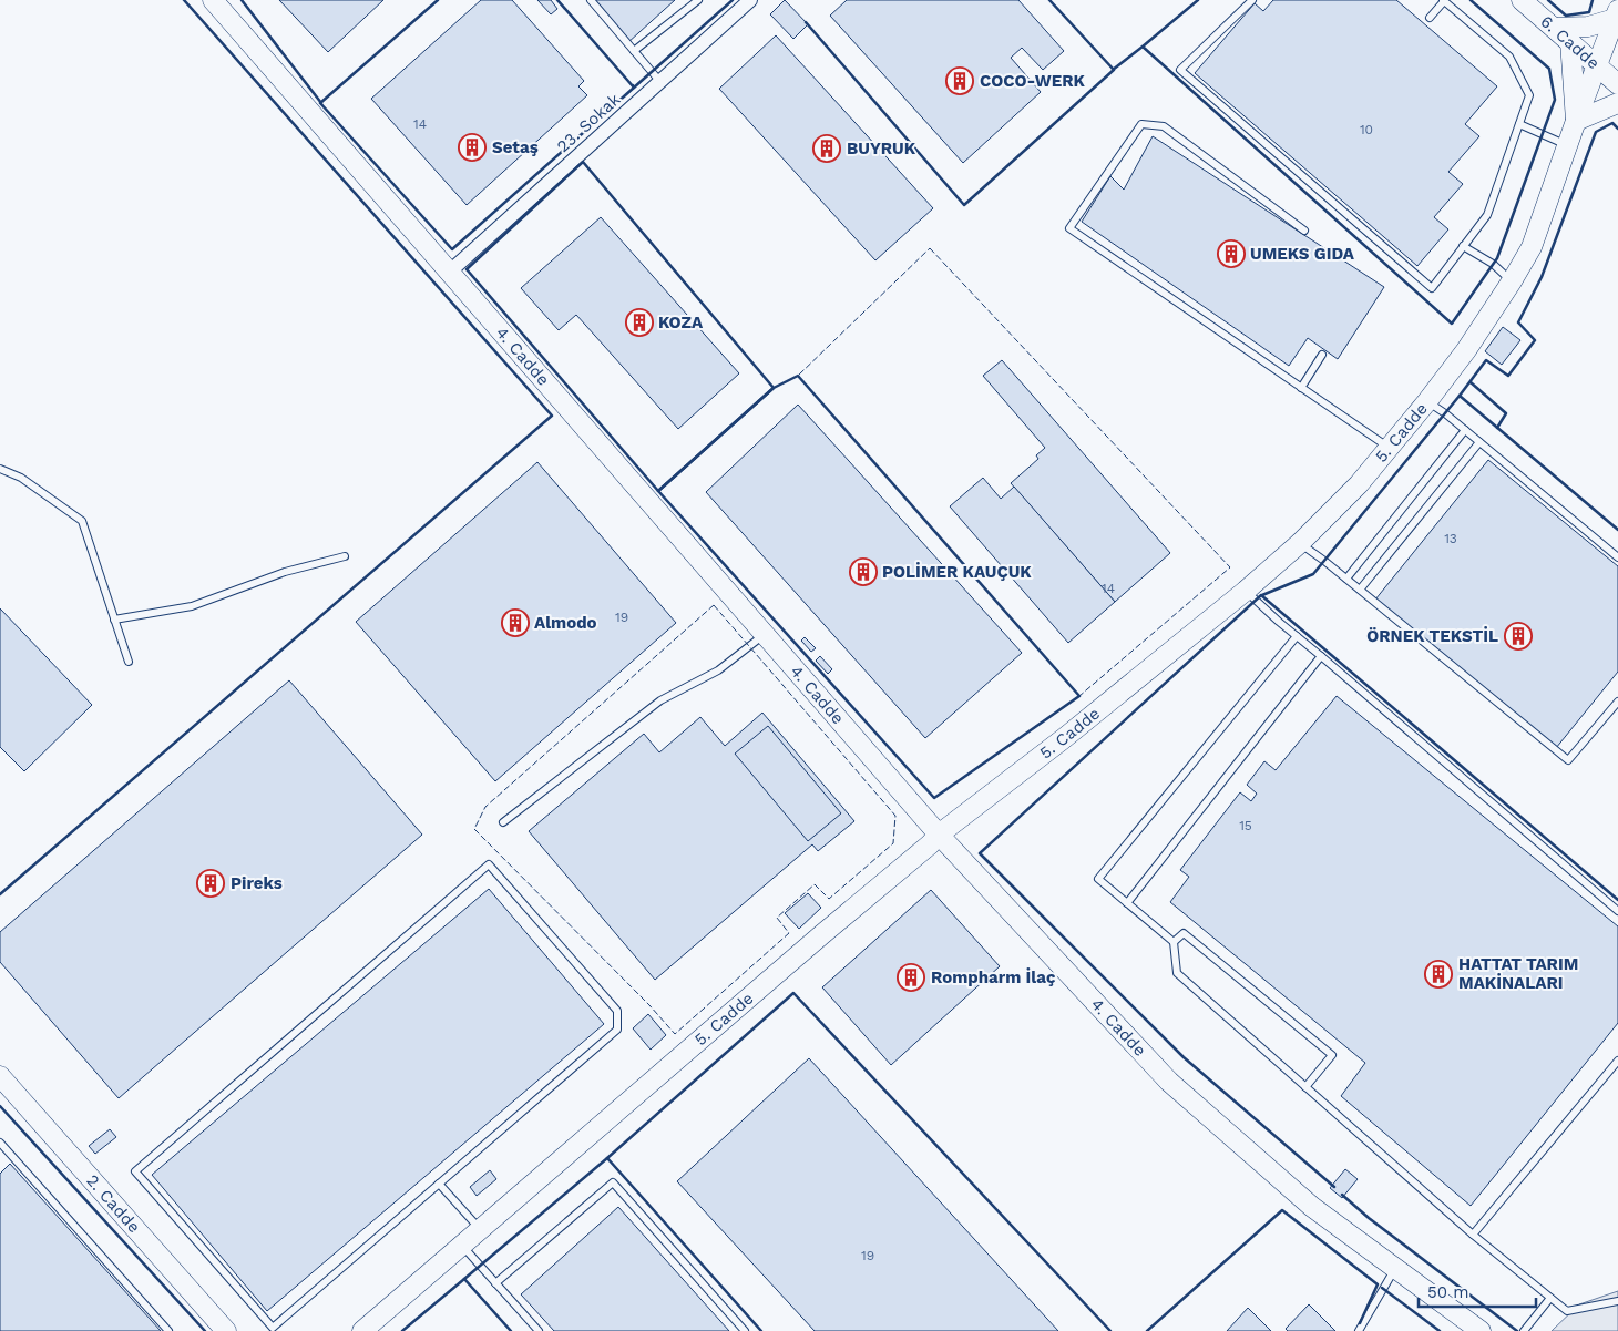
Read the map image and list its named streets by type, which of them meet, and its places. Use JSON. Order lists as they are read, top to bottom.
{
  "streets": {
    "street": [
      "6. Cadde",
      "23. Sokak",
      "4. Cadde",
      "5. Cadde",
      "2. Cadde"
    ]
  },
  "crossings": [
    ["6. Cadde", "5. Cadde"],
    ["23. Sokak", "4. Cadde"],
    ["4. Cadde", "5. Cadde"]
  ],
  "places": {
    "building": [
      "COCO-WERK",
      "Setaş",
      "BUYRUK",
      "UMEKS GIDA",
      "KOZA",
      "POLİMER KAUÇUK",
      "Almodo",
      "ÖRNEK TEKSTİL",
      "Pireks",
      "HATTAT TARIM MAKİNALARI",
      "Rompharm İlaç"
    ]
  },
  "house_numbers": [
    "14",
    "10",
    "13",
    "14",
    "19",
    "15",
    "19"
  ],
  "scale_bar": "50 m"
}
